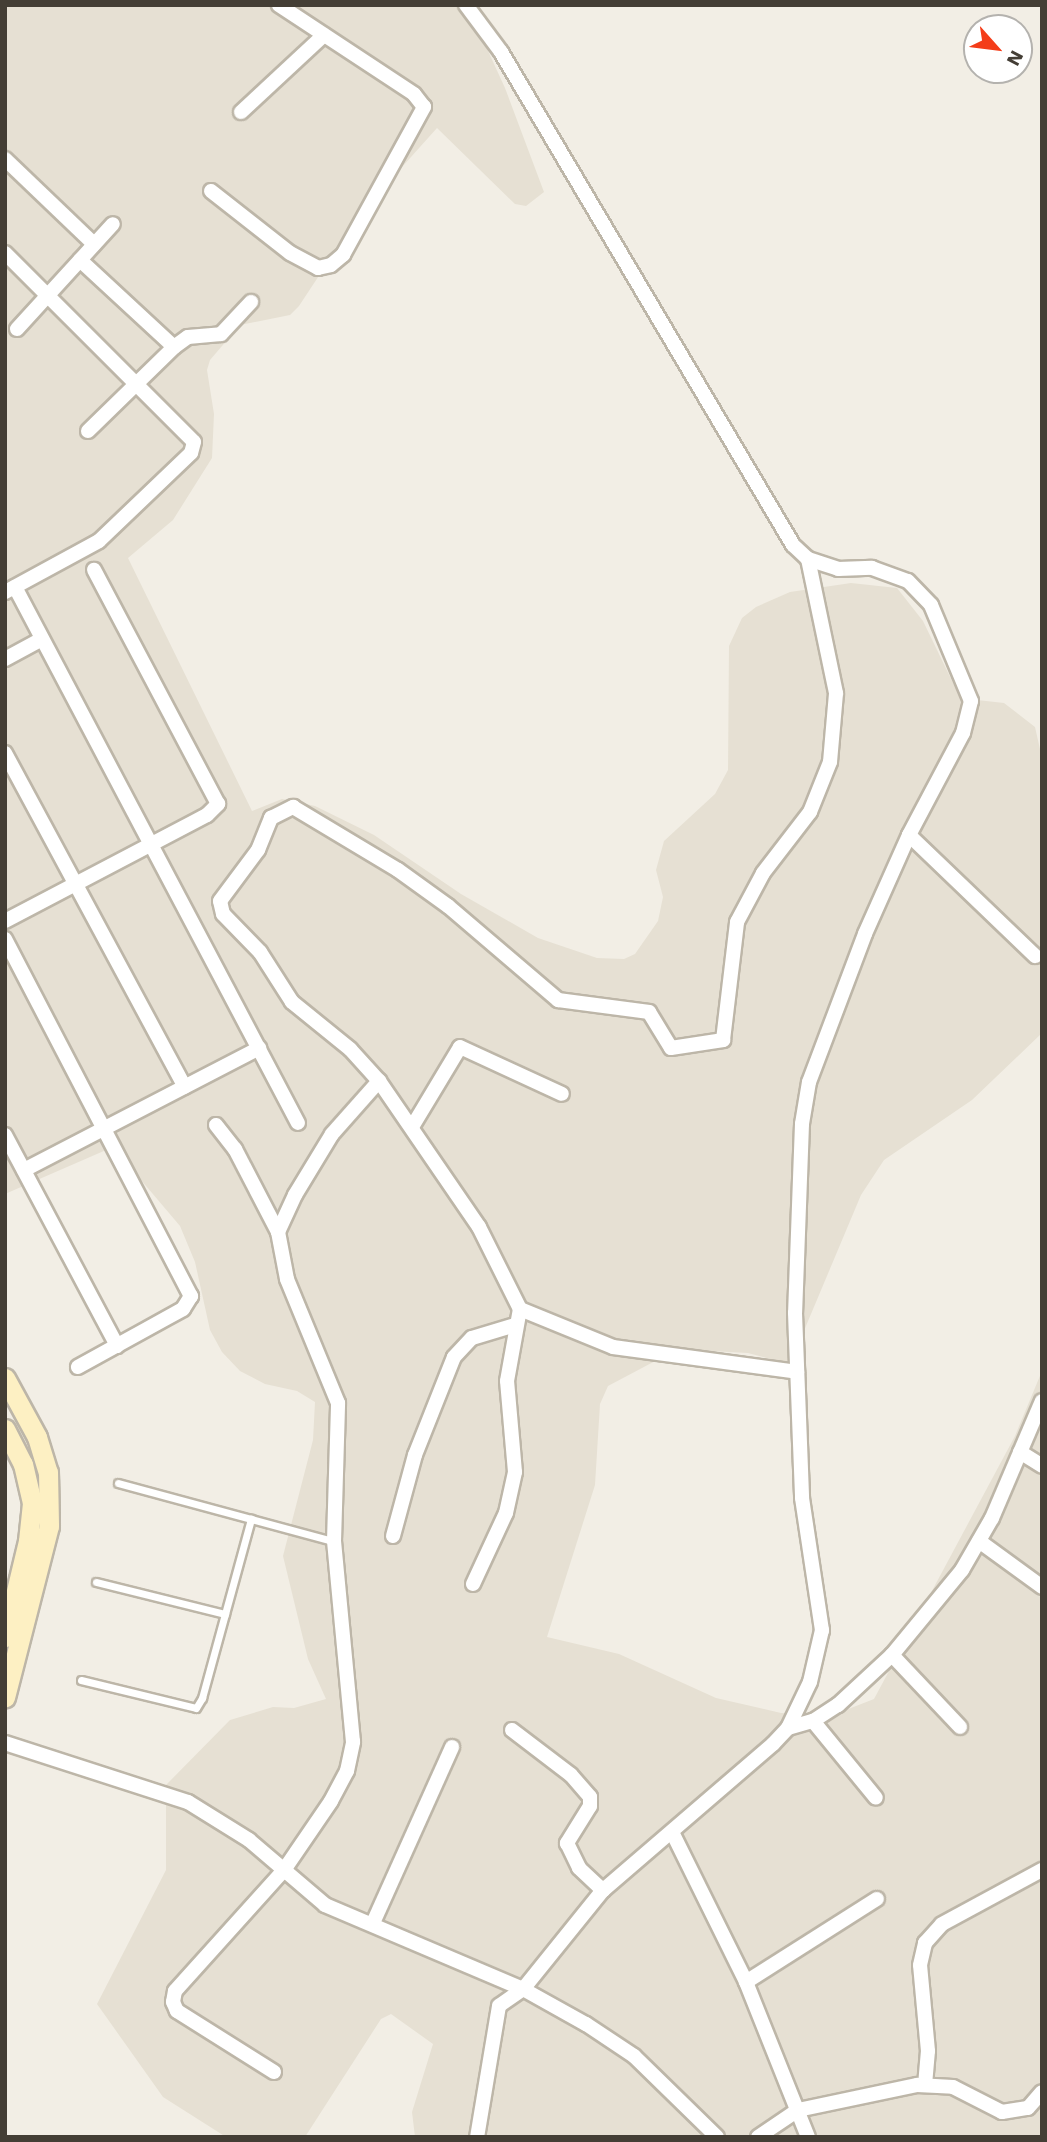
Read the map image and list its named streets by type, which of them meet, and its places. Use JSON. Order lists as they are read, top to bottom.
{
  "north": "bottom right"
}
